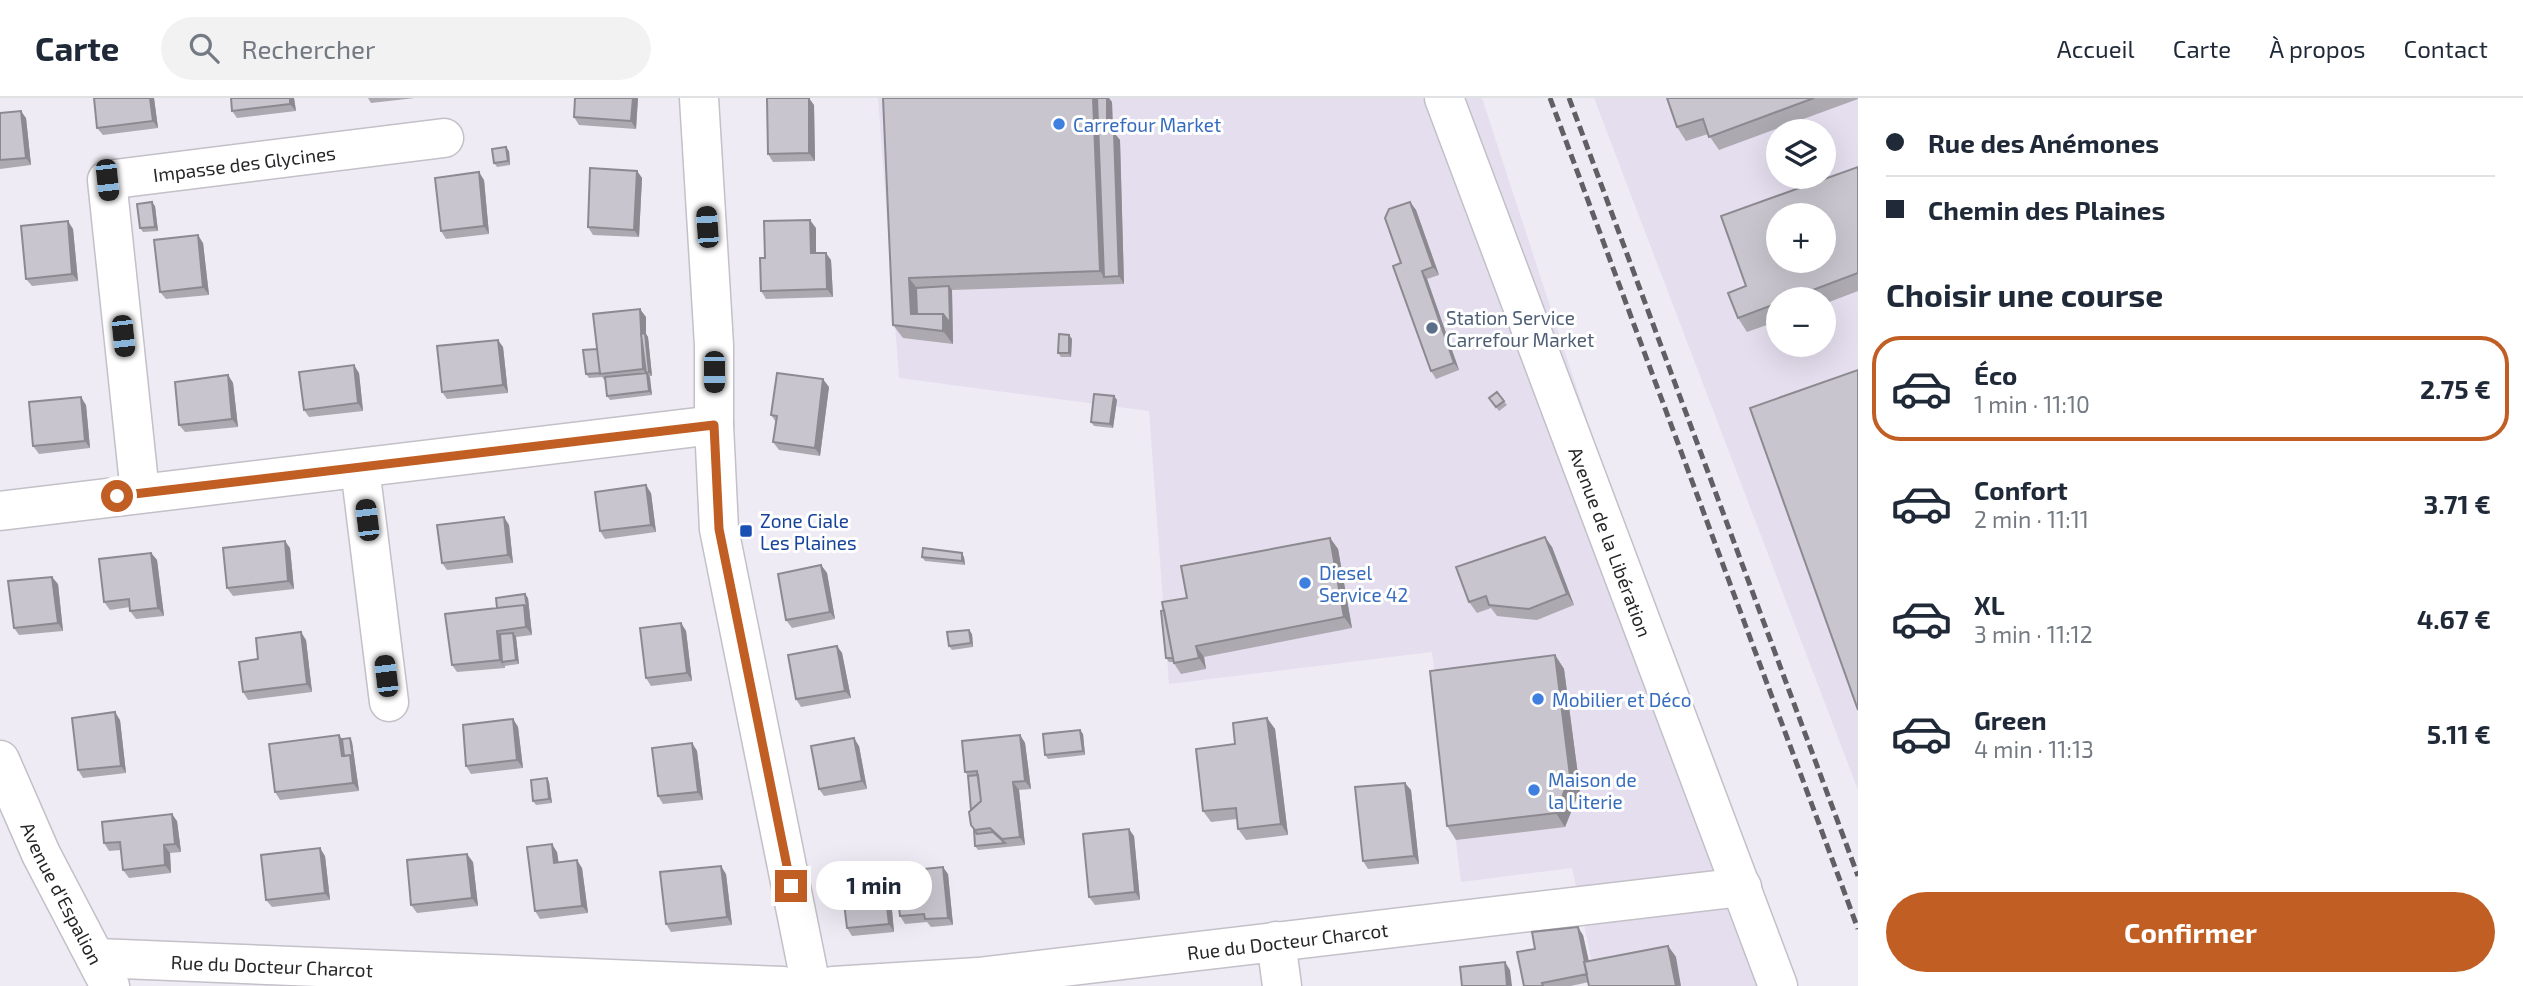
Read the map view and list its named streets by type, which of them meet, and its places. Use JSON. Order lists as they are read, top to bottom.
{
  "streets": {
    "street": [
      "Impasse des Glycines",
      "Avenue de la Libération",
      "Avenue d'Espalion",
      "Rue du Docteur Charcot"
    ]
  },
  "crossings": [
    ["Avenue de la Libération", "Rue du Docteur Charcot"],
    ["Avenue d'Espalion", "Rue du Docteur Charcot"]
  ],
  "places": {
    "other": [
      "Carrefour Market",
      "Station Service Carrefour Market",
      "Diesel Service 42",
      "Mobilier et Déco",
      "Maison de la Literie"
    ],
    "transit": ["Zone Ciale Les Plaines"]
  },
  "page": {
    "header": "Carte",
    "search": "Rechercher",
    "nav": [
      "Accueil",
      "Carte",
      "À propos",
      "Contact"
    ],
    "banner": ["Rue des Anémones", "Chemin des Plaines"],
    "map_buttons": ["+", "−"],
    "heading": "Choisir une course",
    "list": [
      {
        "name": "Éco",
        "note": "1 min · 11:10",
        "value": "2.75 €"
      },
      {
        "name": "Confort",
        "note": "2 min · 11:11",
        "value": "3.71 €"
      },
      {
        "name": "XL",
        "note": "3 min · 11:12",
        "value": "4.67 €"
      },
      {
        "name": "Green",
        "note": "4 min · 11:13",
        "value": "5.11 €"
      }
    ],
    "bubble": "1 min",
    "buttons": "Confirmer"
  }
}
